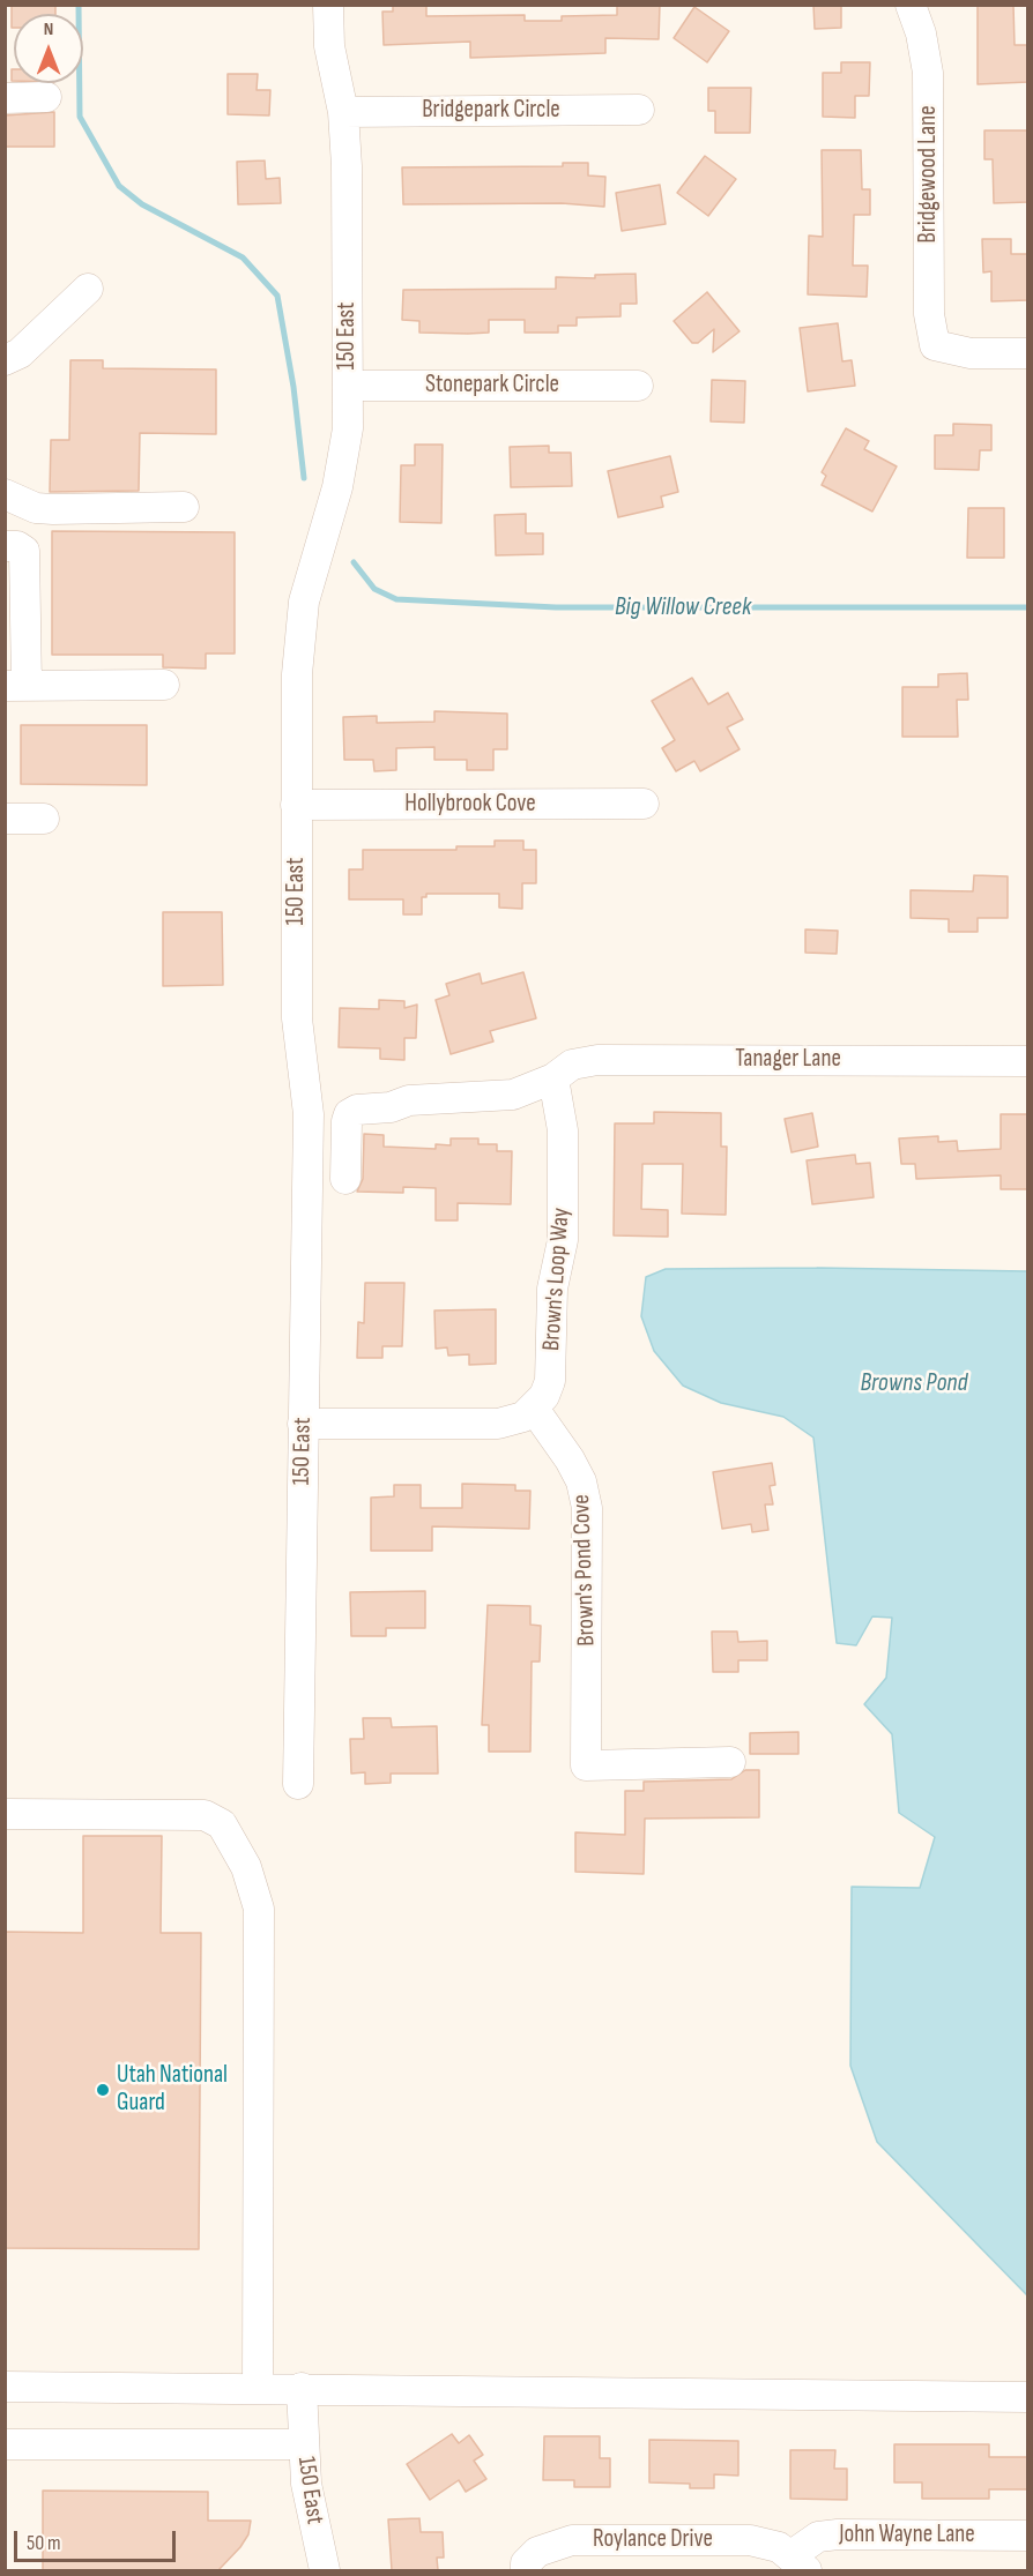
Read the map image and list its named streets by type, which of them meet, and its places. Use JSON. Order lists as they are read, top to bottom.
{
  "streets": {
    "street": [
      "Bridgepark Circle",
      "Bridgewood Lane",
      "150 East",
      "Stonepark Circle",
      "Hollybrook Cove",
      "Tanager Lane",
      "Brown's Loop Way",
      "Brown's Pond Cove",
      "John Wayne Lane",
      "Roylance Drive"
    ]
  },
  "crossings": [
    ["Bridgepark Circle", "150 East"],
    ["150 East", "Stonepark Circle"],
    ["150 East", "Hollybrook Cove"],
    ["Tanager Lane", "Brown's Loop Way"],
    ["Brown's Loop Way", "Brown's Pond Cove"],
    ["John Wayne Lane", "Roylance Drive"]
  ],
  "water": ["Big Willow Creek", "Browns Pond"],
  "places": ["Utah National Guard"],
  "scale_bar": "50 m",
  "north": "top"
}
